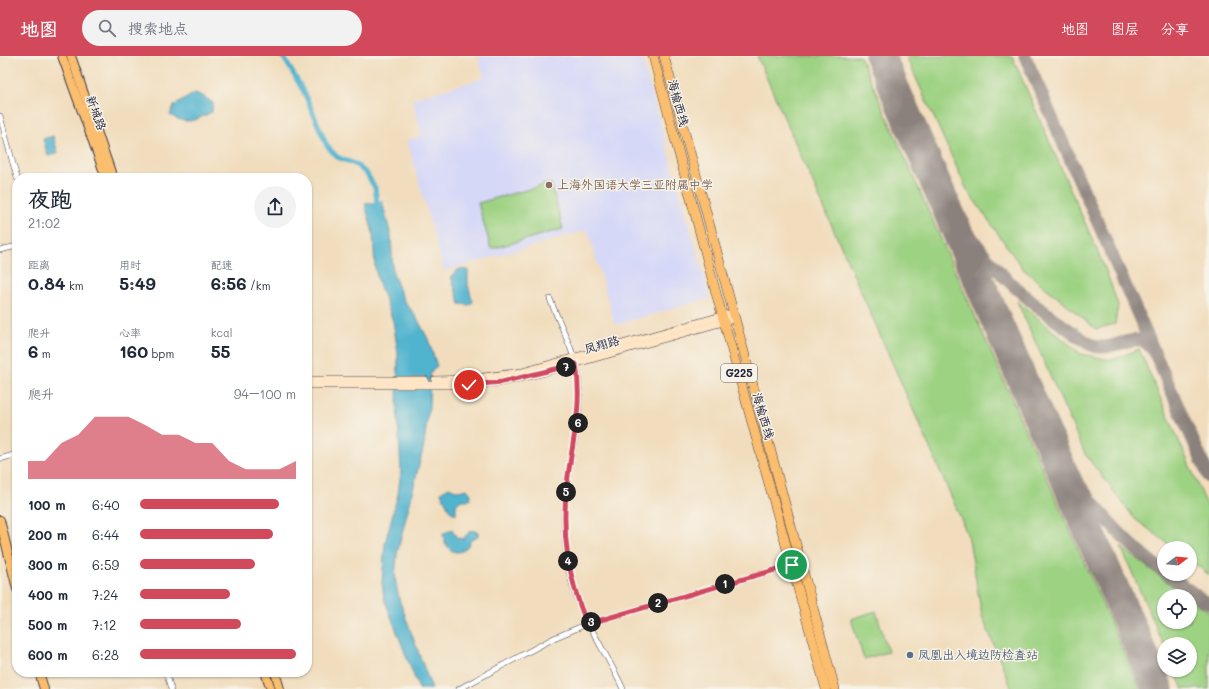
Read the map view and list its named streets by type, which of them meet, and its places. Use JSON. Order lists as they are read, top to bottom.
{
  "streets": {
    "highway": ["海榆西线", "G225"],
    "main road": ["新城路"],
    "street": ["凤翔路"]
  },
  "crossings": [
    ["海榆西线", "凤翔路"]
  ],
  "places": ["上海外国语大学三亚附属中学", "凤凰出入境边防检查站"],
  "north": "right",
  "page": {
    "header": "地图",
    "search": "搜索地点",
    "nav": ["地图", "图层", "分享"],
    "heading": ["夜跑", "21:02"],
    "stats": [
      ["距离", "0.84 km"],
      ["用时", "5:49"],
      ["配速", "6:56 /km"],
      ["爬升", "6 m"],
      ["心率", "160 bpm"],
      ["kcal", "55"]
    ],
    "pins": [
      "7",
      "6",
      "5",
      "4",
      "1",
      "2",
      "3"
    ],
    "chart": ["爬升", "94–100 m"],
    "list": [
      {
        "name": "100 m",
        "note": "6:40"
      },
      {
        "name": "200 m",
        "note": "6:44"
      },
      {
        "name": "300 m",
        "note": "6:59"
      },
      {
        "name": "400 m",
        "note": "7:24"
      },
      {
        "name": "500 m",
        "note": "7:12"
      },
      {
        "name": "600 m",
        "note": "6:28"
      }
    ]
  }
}
